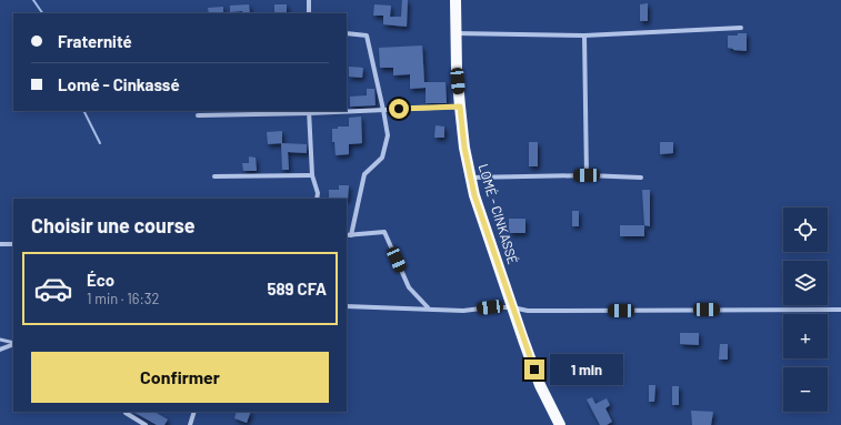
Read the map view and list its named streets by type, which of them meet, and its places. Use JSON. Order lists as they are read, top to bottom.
{
  "streets": {
    "highway": ["LOMÉ - CINKASSÉ"]
  },
  "page": {
    "banner": ["Fraternité", "Lomé - Cinkassé"],
    "heading": "Choisir une course",
    "map_buttons": ["+", "−"],
    "list": [
      {
        "name": "Éco",
        "note": "1 min · 16:32",
        "value": "589 CFA"
      }
    ],
    "buttons": "Confirmer",
    "bubble": "1 min"
  }
}
